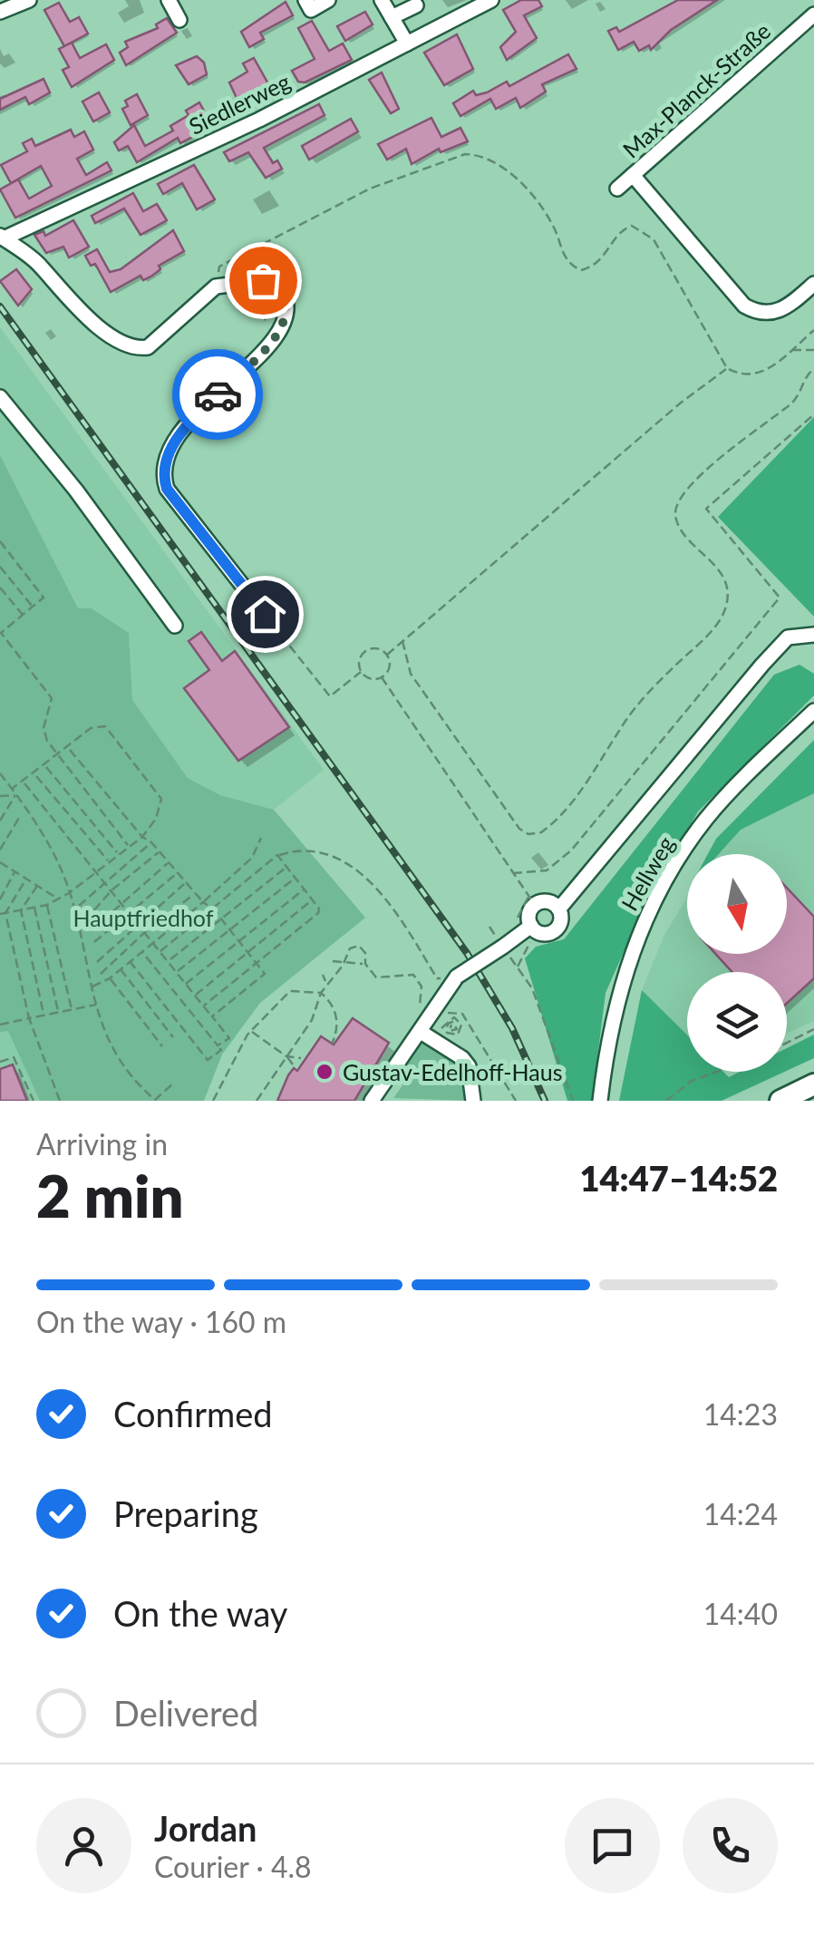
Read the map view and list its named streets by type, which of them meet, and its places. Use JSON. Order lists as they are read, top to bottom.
{
  "streets": {
    "street": ["Max-Planck-Straße", "Siedlerweg", "Hellweg"]
  },
  "parks": ["Hauptfriedhof"],
  "places": ["Gustav-Edelhoff-Haus"],
  "north": "bottom",
  "page": {
    "heading": ["2 min", "Arriving in", "14:47–14:52"],
    "panel": ["Jordan", "Courier · 4.8"],
    "bar": "On the way · 160 m",
    "list": [
      ["Confirmed", "14:23"],
      ["Preparing", "14:24"],
      ["On the way", "14:40"],
      "Delivered"
    ]
  }
}
